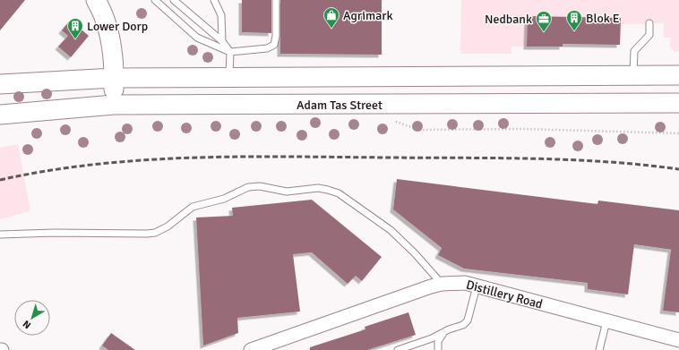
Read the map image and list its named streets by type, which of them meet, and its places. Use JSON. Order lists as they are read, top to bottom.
{
  "streets": {
    "main road": ["Adam Tas Street"],
    "street": ["Distillery Road"]
  },
  "places": {
    "shop": ["Agrimark"],
    "building": ["Blok E", "Lower Dorp"],
    "office": ["Nedbank"]
  },
  "north": "bottom left"
}
